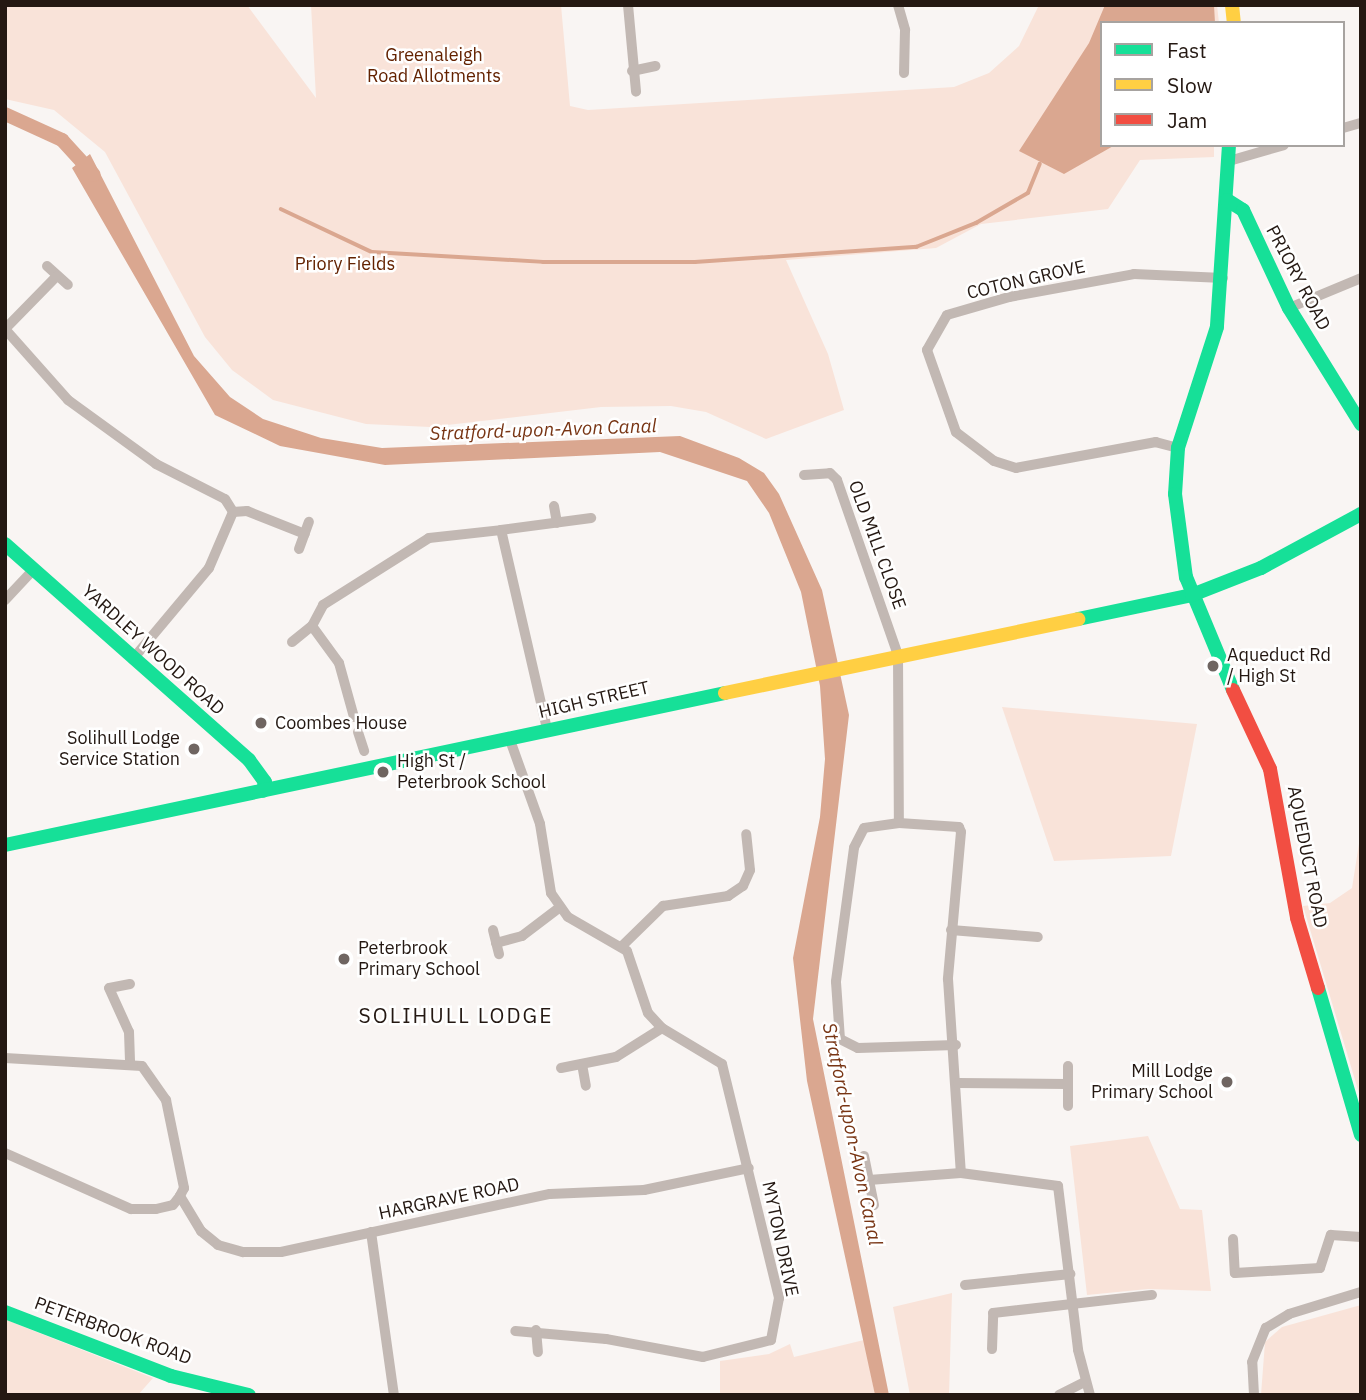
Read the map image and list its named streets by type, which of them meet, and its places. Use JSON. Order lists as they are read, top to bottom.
{
  "streets": {
    "street": [
      "PRIORY ROAD",
      "COTON GROVE",
      "OLD MILL CLOSE",
      "YARDLEY WOOD ROAD",
      "HIGH STREET",
      "AQUEDUCT ROAD",
      "HARGRAVE ROAD",
      "MYTON DRIVE",
      "PETERBROOK ROAD"
    ]
  },
  "crossings": [
    ["PRIORY ROAD", "AQUEDUCT ROAD"],
    ["COTON GROVE", "AQUEDUCT ROAD"],
    ["OLD MILL CLOSE", "HIGH STREET"],
    ["YARDLEY WOOD ROAD", "HIGH STREET"],
    ["HIGH STREET", "AQUEDUCT ROAD"],
    ["HARGRAVE ROAD", "MYTON DRIVE"]
  ],
  "districts": ["SOLIHULL LODGE"],
  "water": ["Stratford-upon-Avon Canal"],
  "parks": ["Greenaleigh Road Allotments", "Priory Fields"],
  "places": [
    "Aqueduct Rd / High St",
    "Coombes House",
    "Solihull Lodge Service Station",
    "High St / Peterbrook School",
    "Peterbrook Primary School",
    "Mill Lodge Primary School"
  ],
  "legend": ["Fast", "Slow", "Jam"]
}
